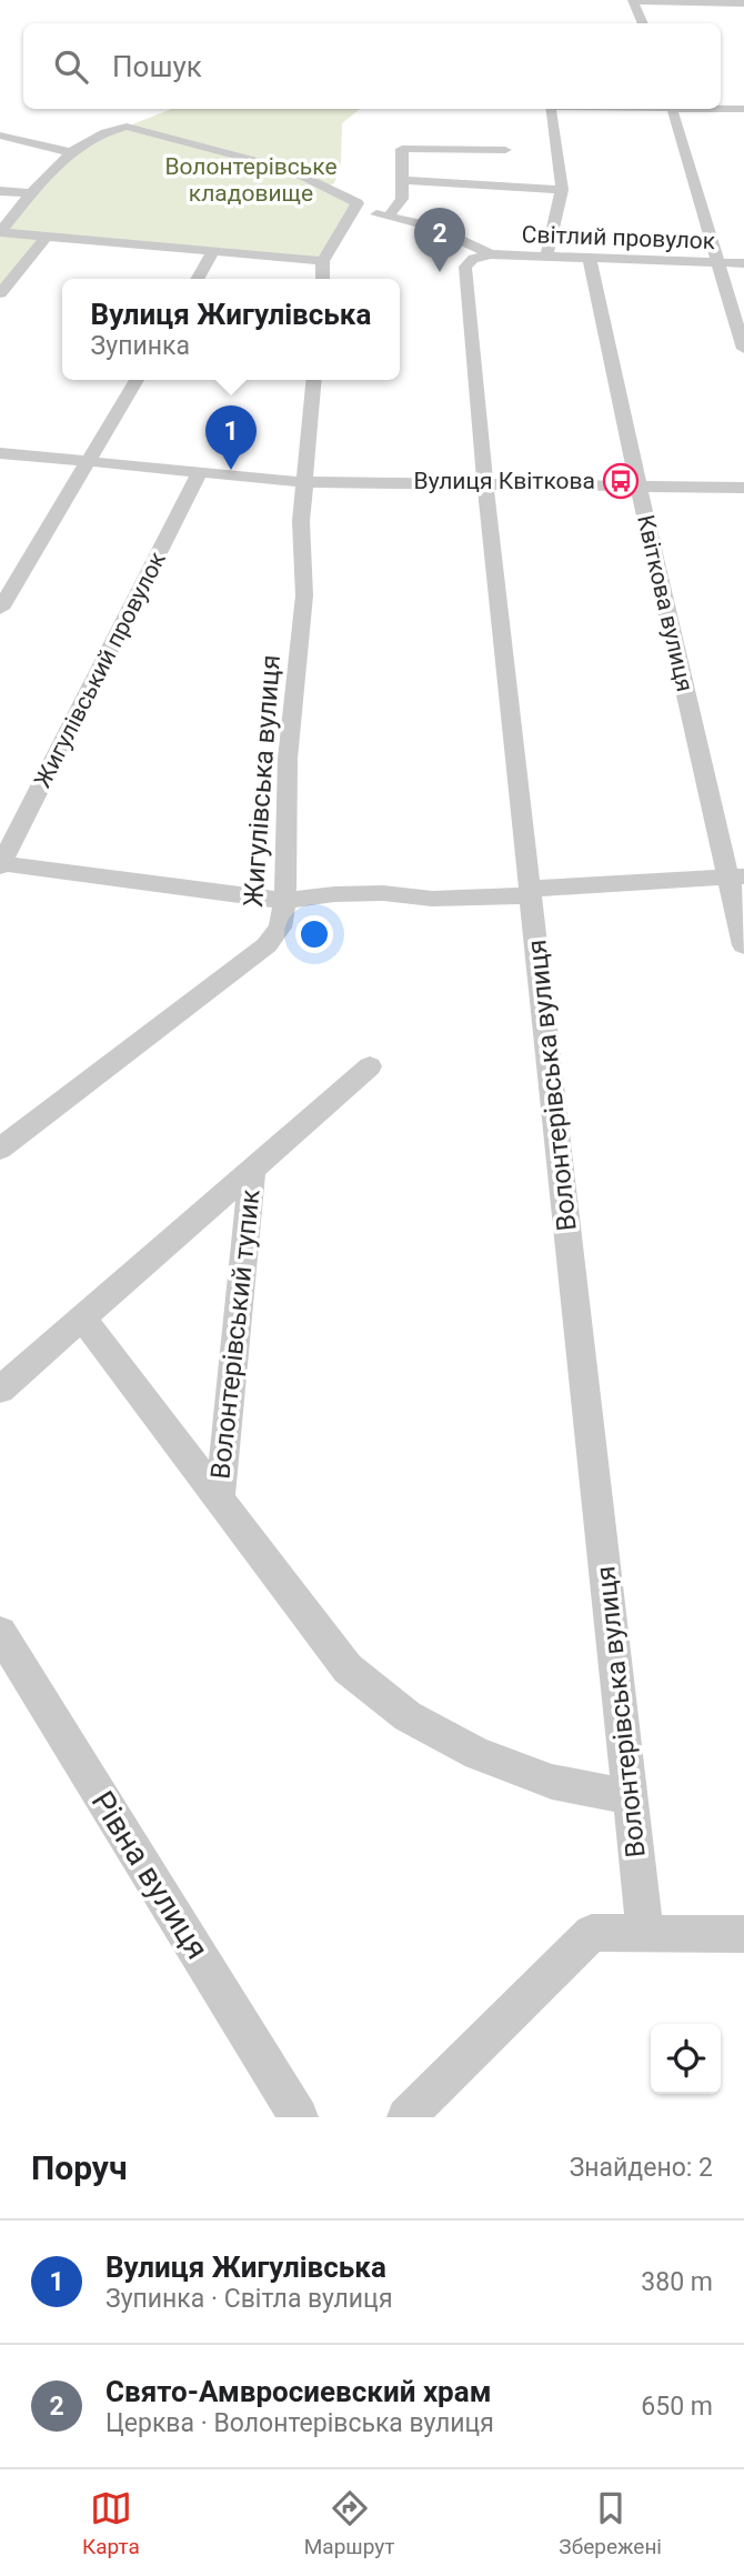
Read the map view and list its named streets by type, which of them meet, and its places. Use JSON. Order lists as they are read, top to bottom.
{
  "streets": {
    "street": [
      "Світлий провулок",
      "Квіткова вулиця",
      "Жигулівський провулок",
      "Жигулівська вулиця",
      "Волонтерівська вулиця",
      "Волонтерівський тупик",
      "Рівна вулиця"
    ]
  },
  "crossings": [
    ["Світлий провулок", "Квіткова вулиця"],
    ["Світлий провулок", "Волонтерівська вулиця"],
    ["Волонтерівська вулиця", "Волонтерівський тупик"]
  ],
  "parks": ["Волонтерівське кладовище"],
  "places": {
    "bus stop": ["Вулиця Квіткова"]
  },
  "page": {
    "search": "Пошук",
    "pins": ["2", "1"],
    "popup": ["Вулиця Жигулівська", "Зупинка"],
    "heading": ["Поруч", "Знайдено: 2"],
    "list": [
      {
        "mark": "1",
        "name": "Вулиця Жигулівська",
        "note": "Зупинка · Світла вулиця",
        "value": "380 m"
      },
      {
        "mark": "2",
        "name": "Свято-Амвросиевский храм",
        "note": "Церква · Волонтерівська вулиця",
        "value": "650 m"
      }
    ],
    "nav": ["Карта", "Маршрут", "Збережені"]
  }
}
